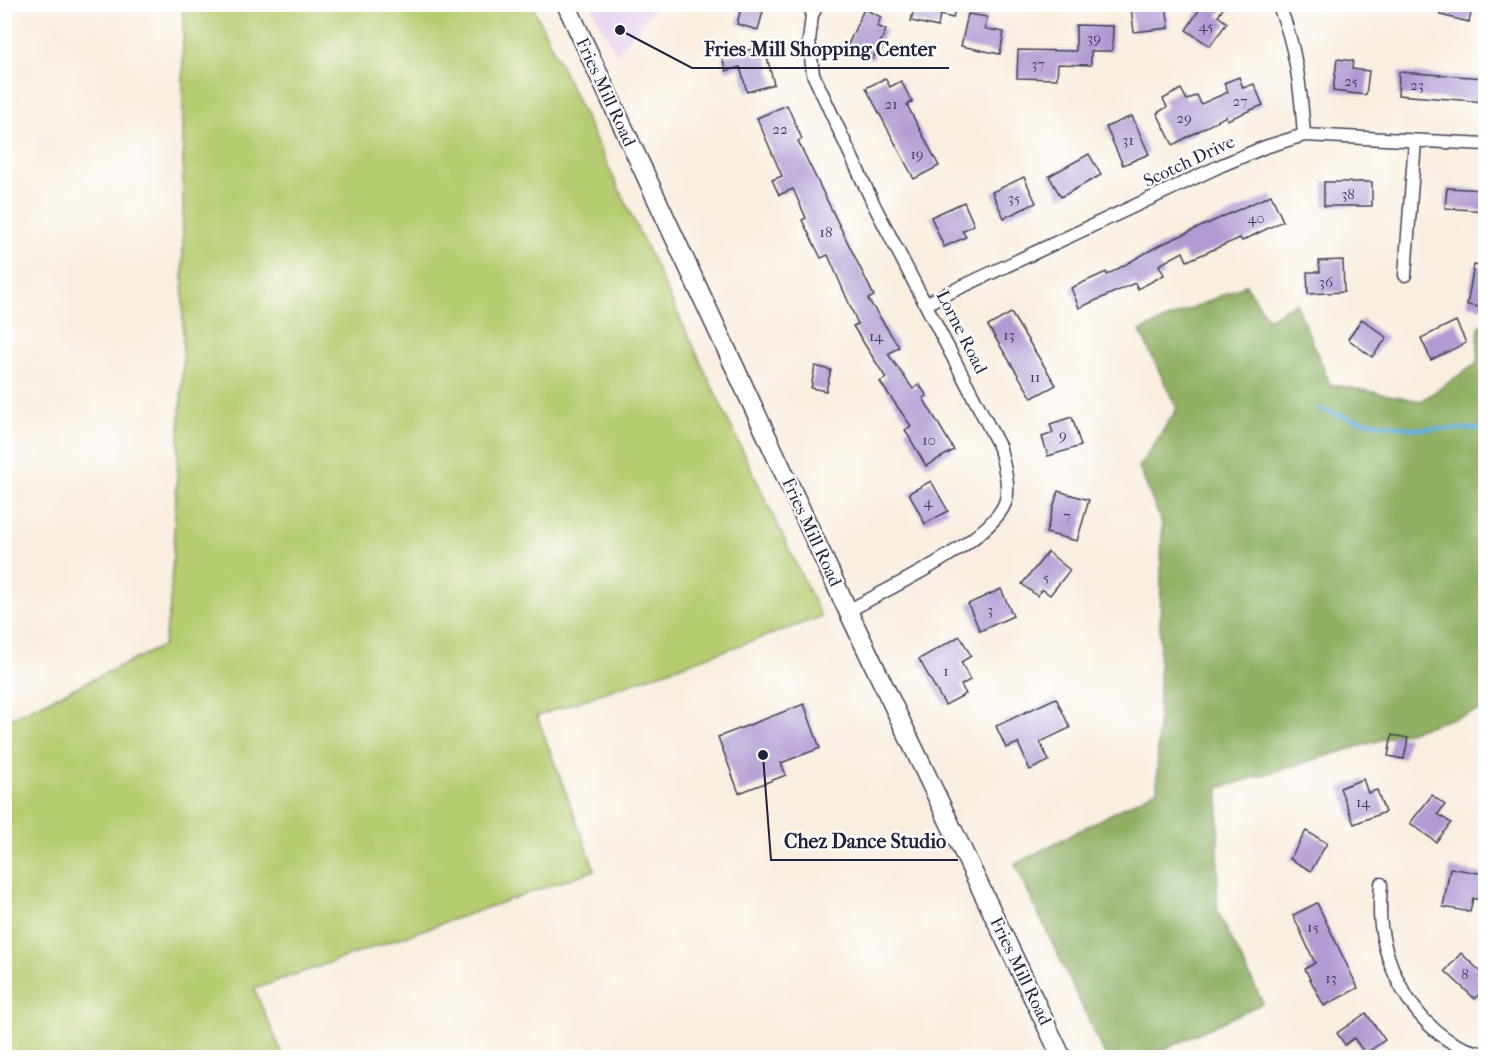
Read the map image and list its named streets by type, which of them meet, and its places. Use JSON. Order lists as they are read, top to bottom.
{
  "streets": {
    "main road": ["Fries Mill Road"],
    "street": ["Scotch Drive", "Lorne Road"]
  },
  "crossings": [
    ["Fries Mill Road", "Lorne Road"],
    ["Scotch Drive", "Lorne Road"]
  ],
  "places": ["Fries Mill Shopping Center", "Chez Dance Studio"],
  "house_numbers": [
    "45",
    "39",
    "37",
    "25",
    "23",
    "27",
    "21",
    "29",
    "22",
    "31",
    "19",
    "38",
    "35",
    "40",
    "18",
    "36",
    "13",
    "14",
    "11",
    "9",
    "10",
    "4",
    "7",
    "5",
    "3",
    "1",
    "14",
    "15",
    "8",
    "13"
  ]
}
